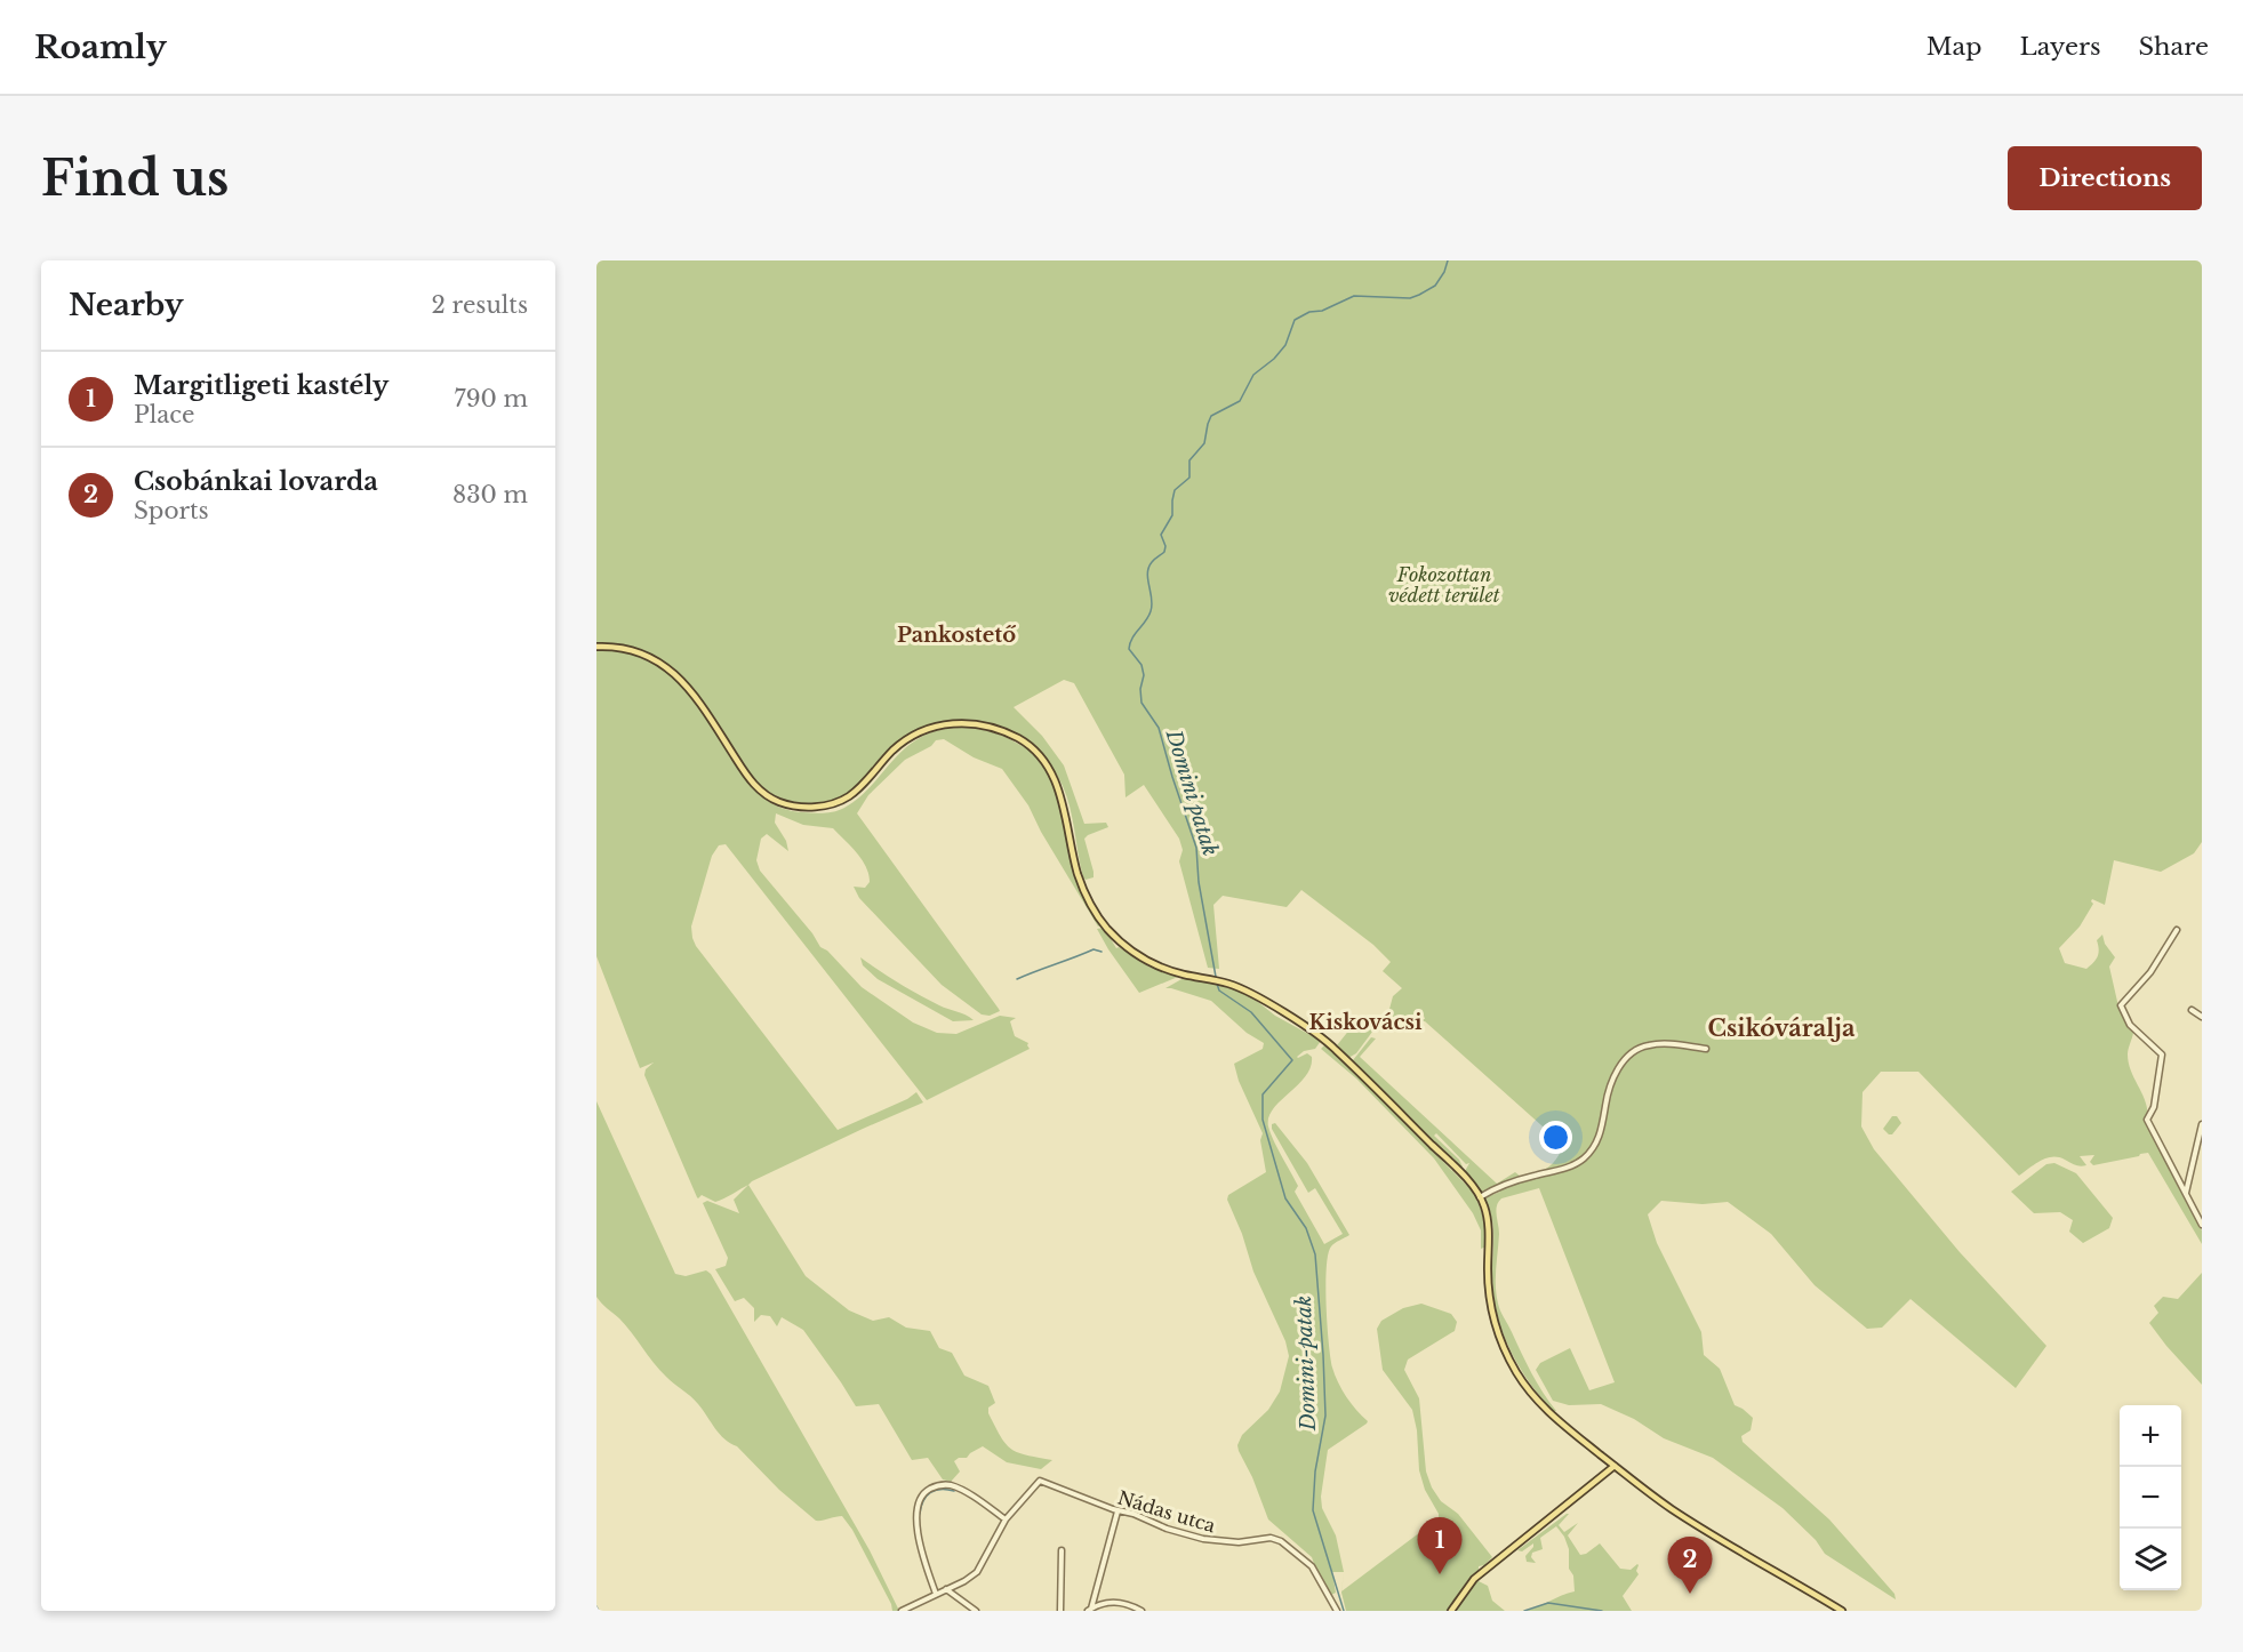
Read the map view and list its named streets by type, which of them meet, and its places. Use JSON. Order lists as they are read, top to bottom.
{
  "streets": {
    "street": ["Nádas utca"]
  },
  "districts": ["Pankostető", "Kiskovácsi", "Csikóváralja"],
  "water": ["Domini patak", "Domini-patak"],
  "parks": ["Fokozottan védett terület"],
  "page": {
    "header": "Roamly",
    "nav": ["Map", "Layers", "Share"],
    "buttons": "Directions",
    "title": "Find us",
    "heading": ["Nearby", "2 results"],
    "list": [
      {
        "mark": "1",
        "name": "Margitligeti kastély",
        "note": "Place",
        "value": "790 m"
      },
      {
        "mark": "2",
        "name": "Csobánkai lovarda",
        "note": "Sports",
        "value": "830 m"
      }
    ],
    "map_buttons": ["+", "−"],
    "pins": ["1", "2"]
  }
}
